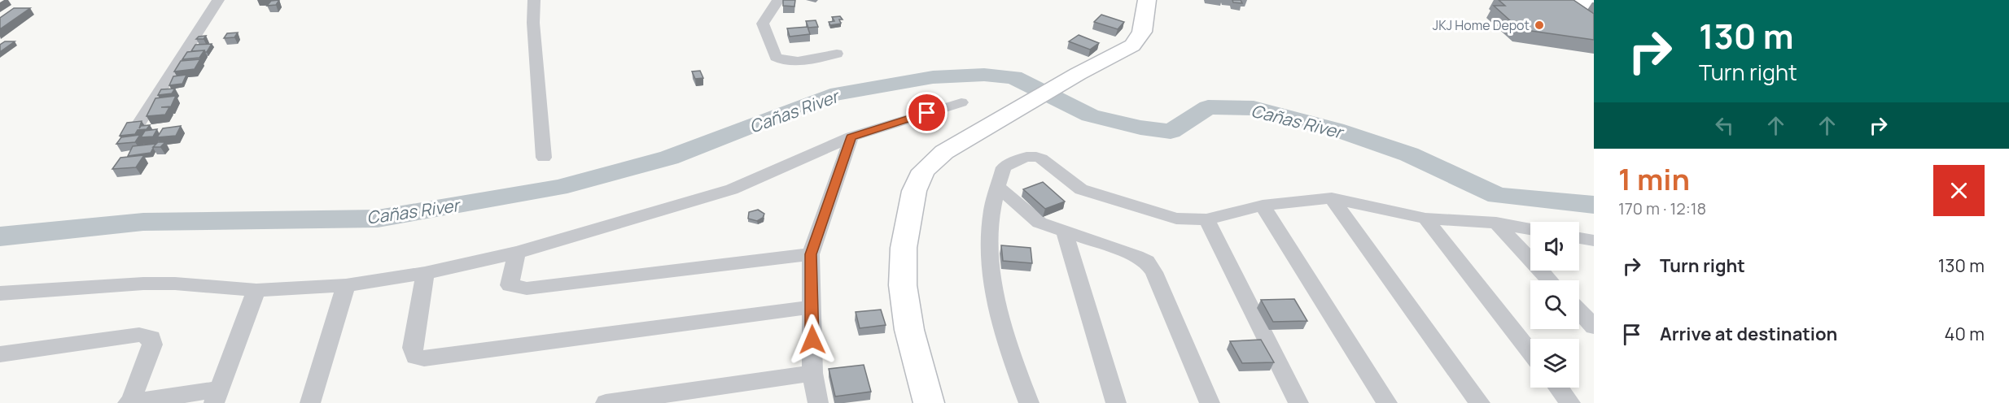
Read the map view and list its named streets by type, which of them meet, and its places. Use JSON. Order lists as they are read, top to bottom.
{
  "water": ["Cañas River"],
  "places": ["JKJ Home Depot"],
  "page": {
    "turn": ["130 m", "Turn right"],
    "heading": ["1 min", "170 m · 12:18"],
    "list": [
      {
        "name": "Turn right",
        "value": "130 m"
      },
      {
        "name": "Arrive at destination",
        "value": "40 m"
      }
    ]
  }
}
